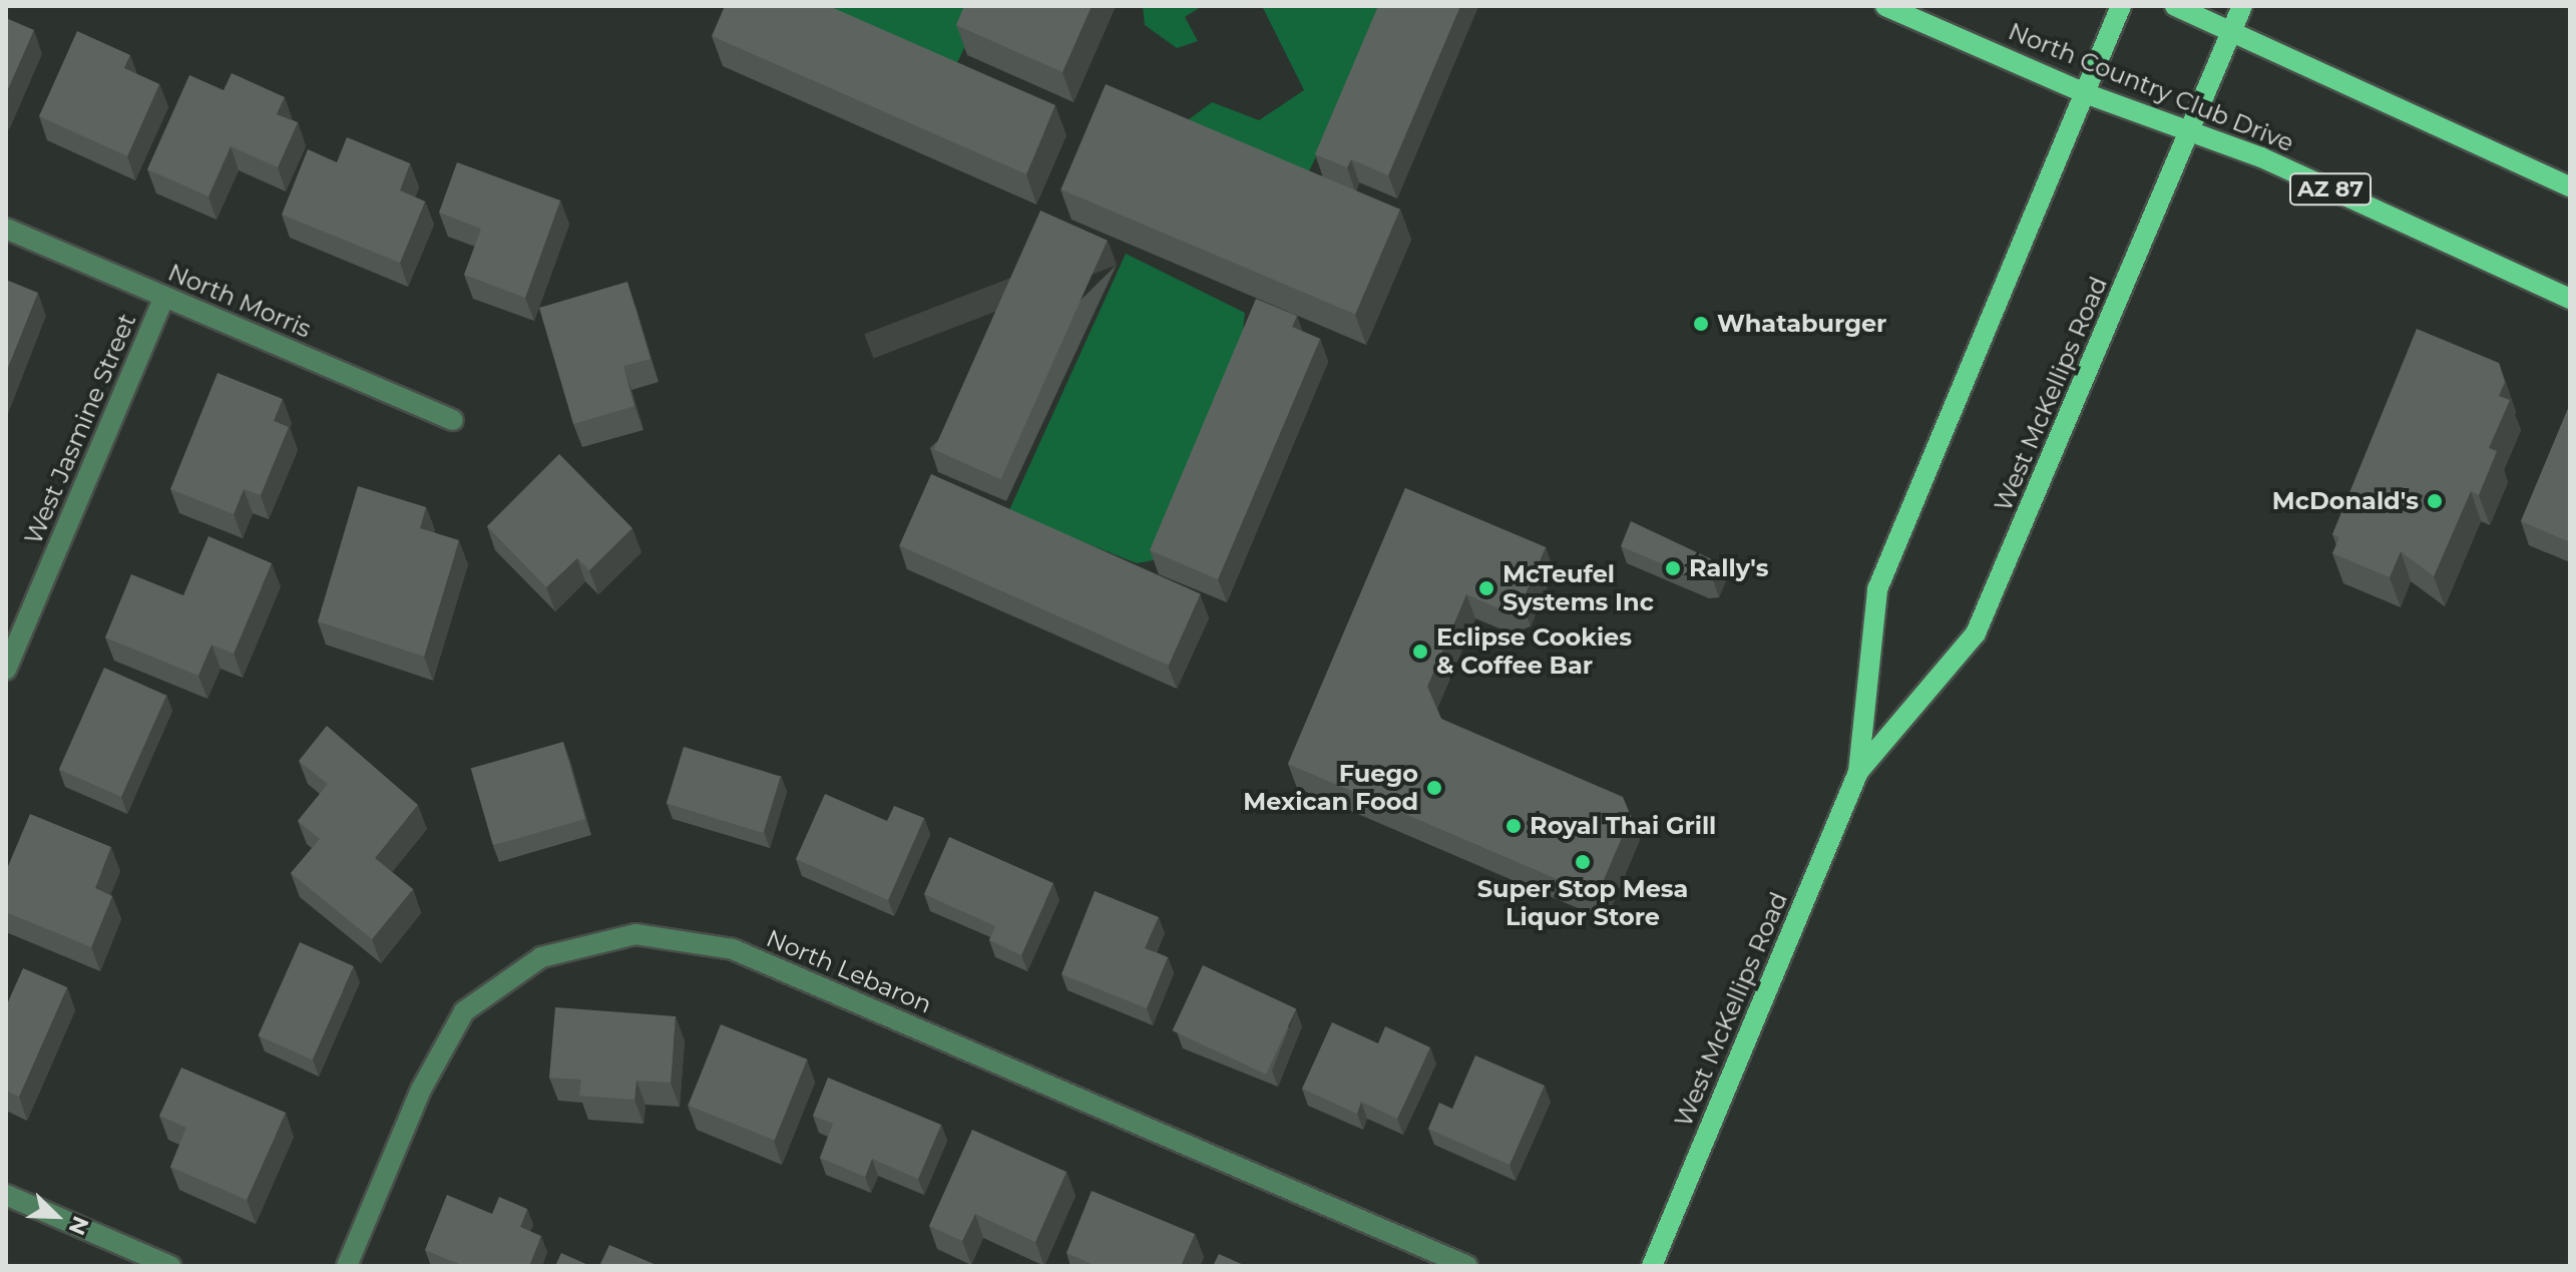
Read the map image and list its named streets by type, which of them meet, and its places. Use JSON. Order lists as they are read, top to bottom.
{
  "streets": {
    "main road": ["North Country Club Drive", "AZ 87", "West McKellips Road"],
    "street": ["North Morris", "West Jasmine Street", "North Lebaron"]
  },
  "crossings": [
    ["North Country Club Drive", "West McKellips Road"],
    ["North Morris", "West Jasmine Street"]
  ],
  "places": [
    "Whataburger",
    "McDonald's",
    "Rally's",
    "McTeufel Systems Inc",
    "Eclipse Cookies & Coffee Bar",
    "Fuego Mexican Food",
    "Royal Thai Grill",
    "Super Stop Mesa Liquor Store"
  ],
  "north": "bottom right"
}
